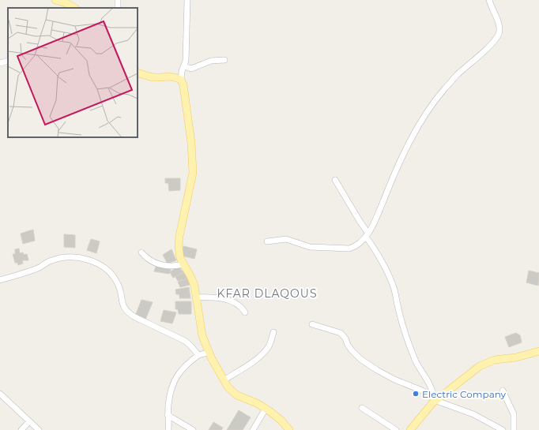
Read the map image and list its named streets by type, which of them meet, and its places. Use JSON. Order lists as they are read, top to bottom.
{
  "districts": ["KFAR DLAQOUS"],
  "places": ["Electric Company"]
}
